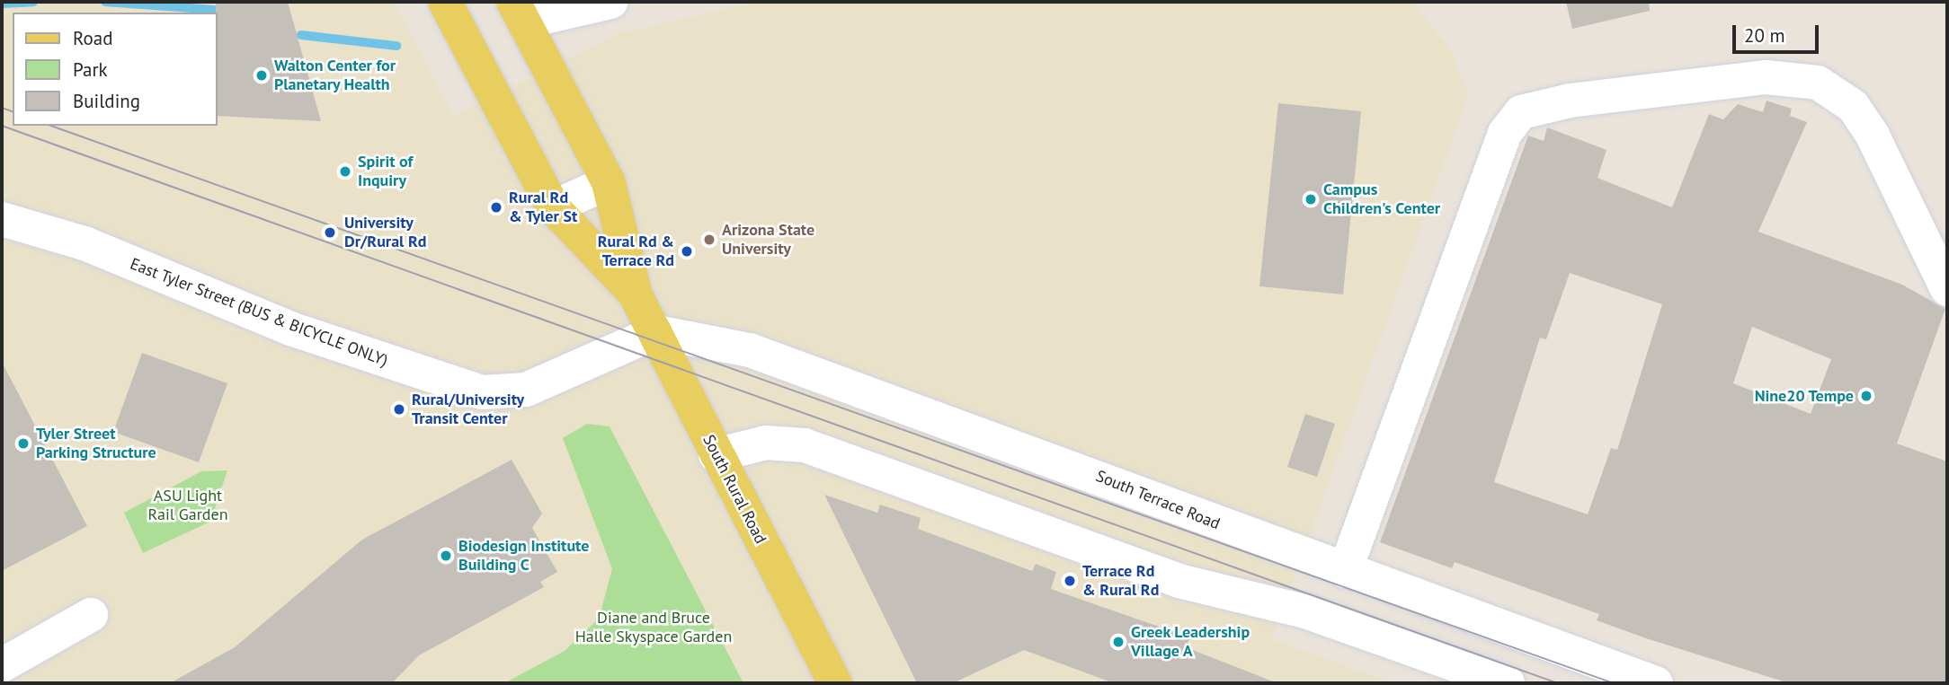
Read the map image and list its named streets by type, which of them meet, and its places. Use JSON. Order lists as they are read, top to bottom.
{
  "streets": {
    "main road": ["South Rural Road"],
    "street": ["East Tyler Street (BUS & BICYCLE ONLY)", "South Terrace Road"]
  },
  "crossings": [
    ["East Tyler Street (BUS & BICYCLE ONLY)", "South Rural Road"],
    ["East Tyler Street (BUS & BICYCLE ONLY)", "South Terrace Road"],
    ["South Rural Road", "South Terrace Road"]
  ],
  "parks": ["ASU Light Rail Garden", "Diane and Bruce Halle Skyspace Garden"],
  "places": [
    "Walton Center for Planetary Health",
    "Spirit of Inquiry",
    "Campus Children's Center",
    "Rural Rd & Tyler St",
    "University Dr/Rural Rd",
    "Arizona State University",
    "Rural Rd & Terrace Rd",
    "Nine20 Tempe",
    "Rural/University Transit Center",
    "Tyler Street Parking Structure",
    "Biodesign Institute Building C",
    "Terrace Rd & Rural Rd",
    "Greek Leadership Village A"
  ],
  "legend": ["Road", "Park", "Building"],
  "scale_bar": "20 m"
}
